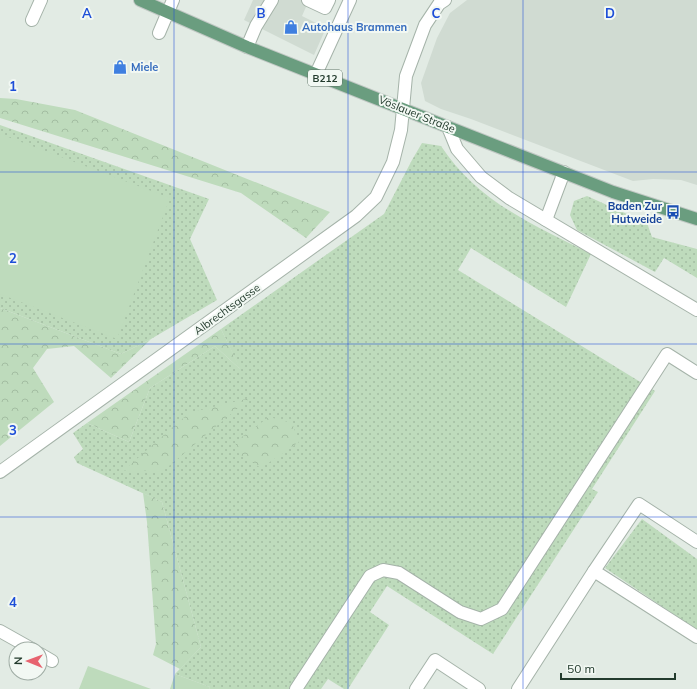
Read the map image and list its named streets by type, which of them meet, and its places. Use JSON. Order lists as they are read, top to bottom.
{
  "streets": {
    "main road": ["B212", "Vöslauer Straße"],
    "street": ["Albrechtsgasse"]
  },
  "crossings": [
    ["Vöslauer Straße", "Albrechtsgasse"]
  ],
  "places": {
    "shop": ["Autohaus Brammen", "Miele"],
    "bus stop": ["Baden Zur Hutweide"]
  },
  "scale_bar": "50 m",
  "north": "left",
  "grid": {
    "columns": [
      "A",
      "B",
      "C",
      "D"
    ],
    "rows": [
      "1",
      "2",
      "3",
      "4"
    ]
  }
}
